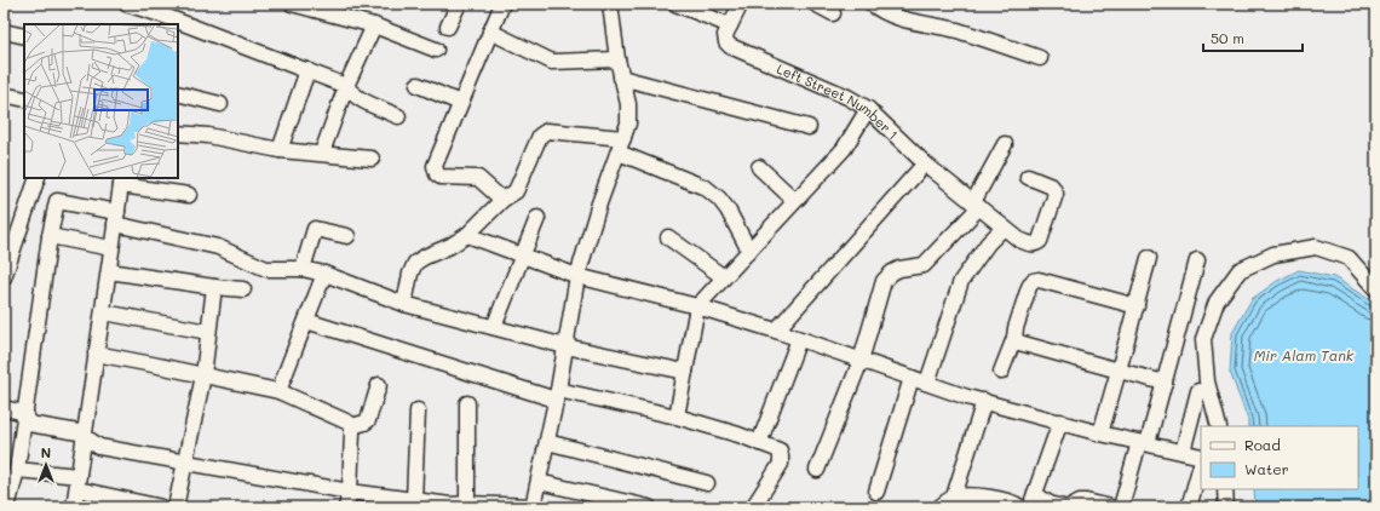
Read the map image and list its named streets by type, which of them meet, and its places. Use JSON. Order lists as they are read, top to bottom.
{
  "streets": {
    "street": ["Left Street Number 1"]
  },
  "water": ["Mir Alam Tank"],
  "legend": ["Road", "Water"],
  "scale_bar": "50 m",
  "north": "top"
}
